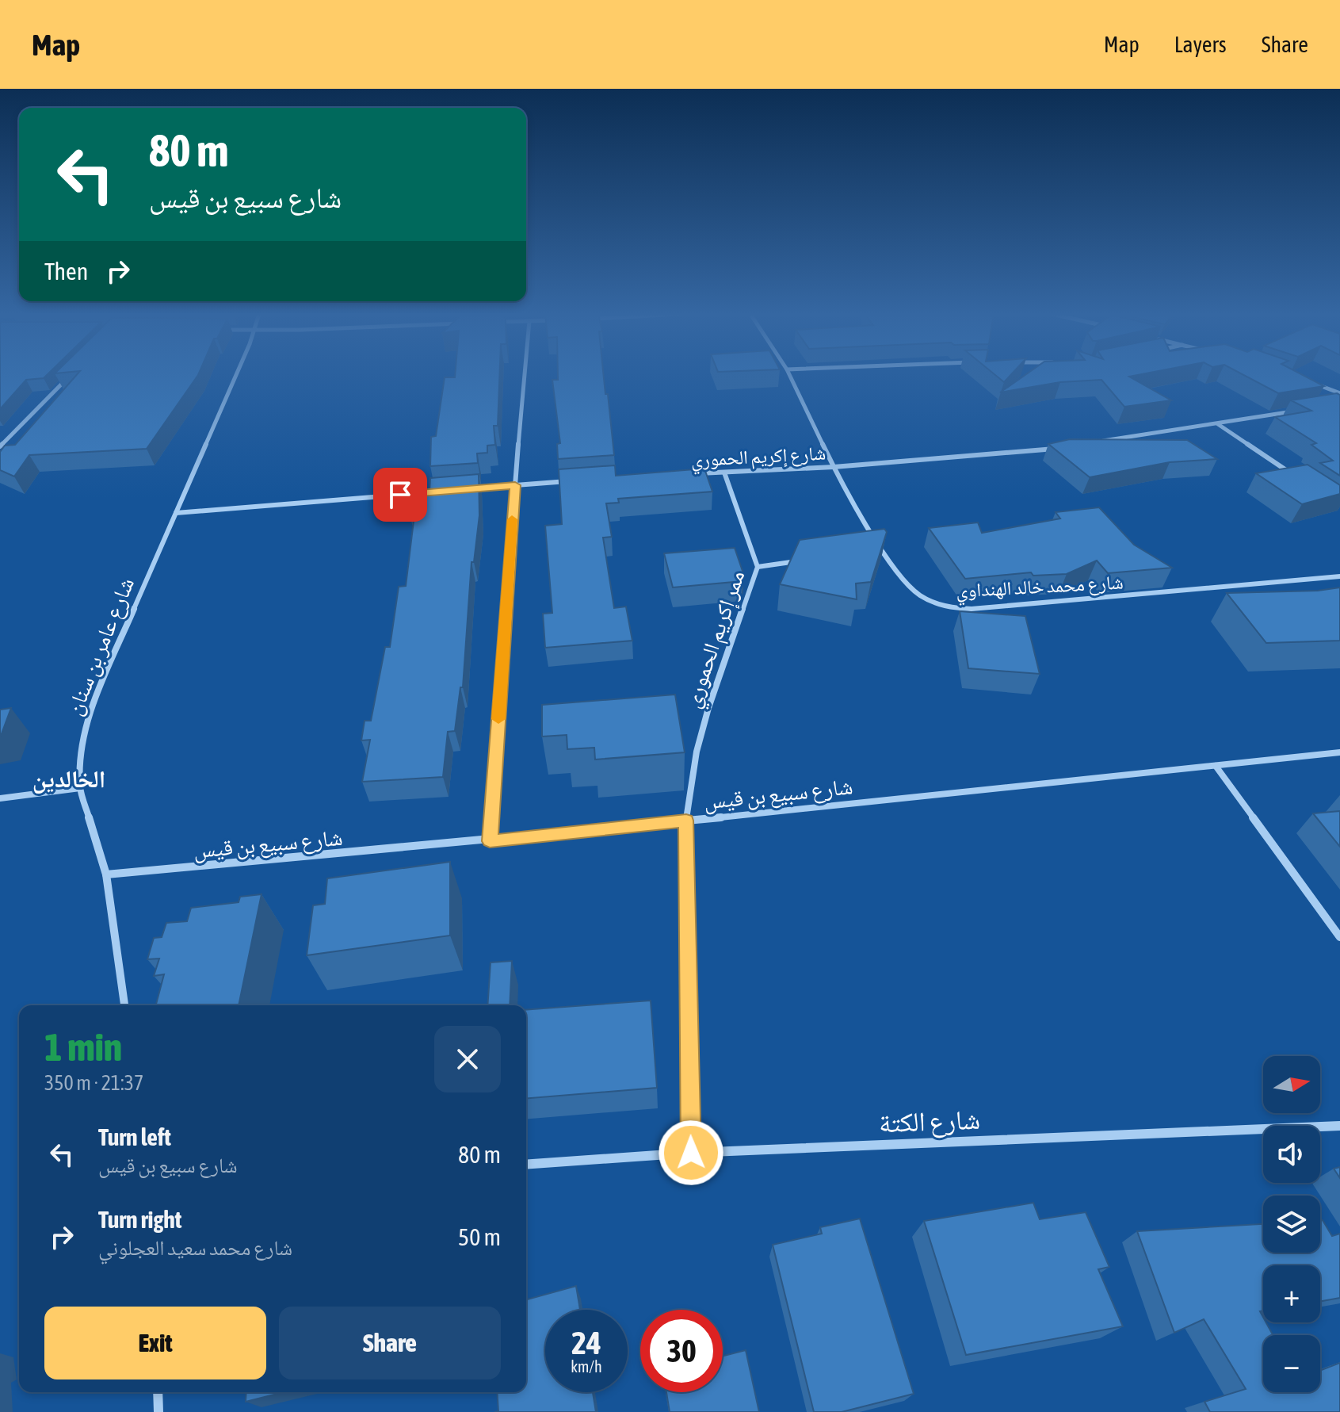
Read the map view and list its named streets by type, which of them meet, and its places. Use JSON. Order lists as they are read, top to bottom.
{
  "streets": {
    "street": [
      "شارع إكريم الحموري",
      "شارع محمد خالد الهنداوي",
      "ممر إكريم الحموري",
      "شارع عامر بن سنان",
      "شارع سبيع بن قيس",
      "شارع الكتة"
    ]
  },
  "crossings": [
    ["شارع إكريم الحموري", "شارع محمد خالد الهنداوي"],
    ["شارع إكريم الحموري", "ممر إكريم الحموري"],
    ["ممر إكريم الحموري", "شارع سبيع بن قيس"],
    ["ممر إكريم الحموري", "شارع الكتة"],
    ["شارع عامر بن سنان", "شارع سبيع بن قيس"]
  ],
  "districts": ["الخالدين"],
  "north": "right",
  "page": {
    "header": "Map",
    "nav": ["Map", "Layers", "Share"],
    "turn": ["80 m", "شارع سبيع بن قيس"],
    "then": "Then",
    "heading": ["1 min", "350 m · 21:37"],
    "map_buttons": ["+", "−"],
    "list": [
      {
        "name": "Turn left",
        "note": "شارع سبيع بن قيس",
        "value": "80 m"
      },
      {
        "name": "Turn right",
        "note": "شارع محمد سعيد العجلوني",
        "value": "50 m"
      }
    ],
    "buttons": ["Exit", "Share"],
    "speed": "24 km/h",
    "limit": "30"
  }
}
